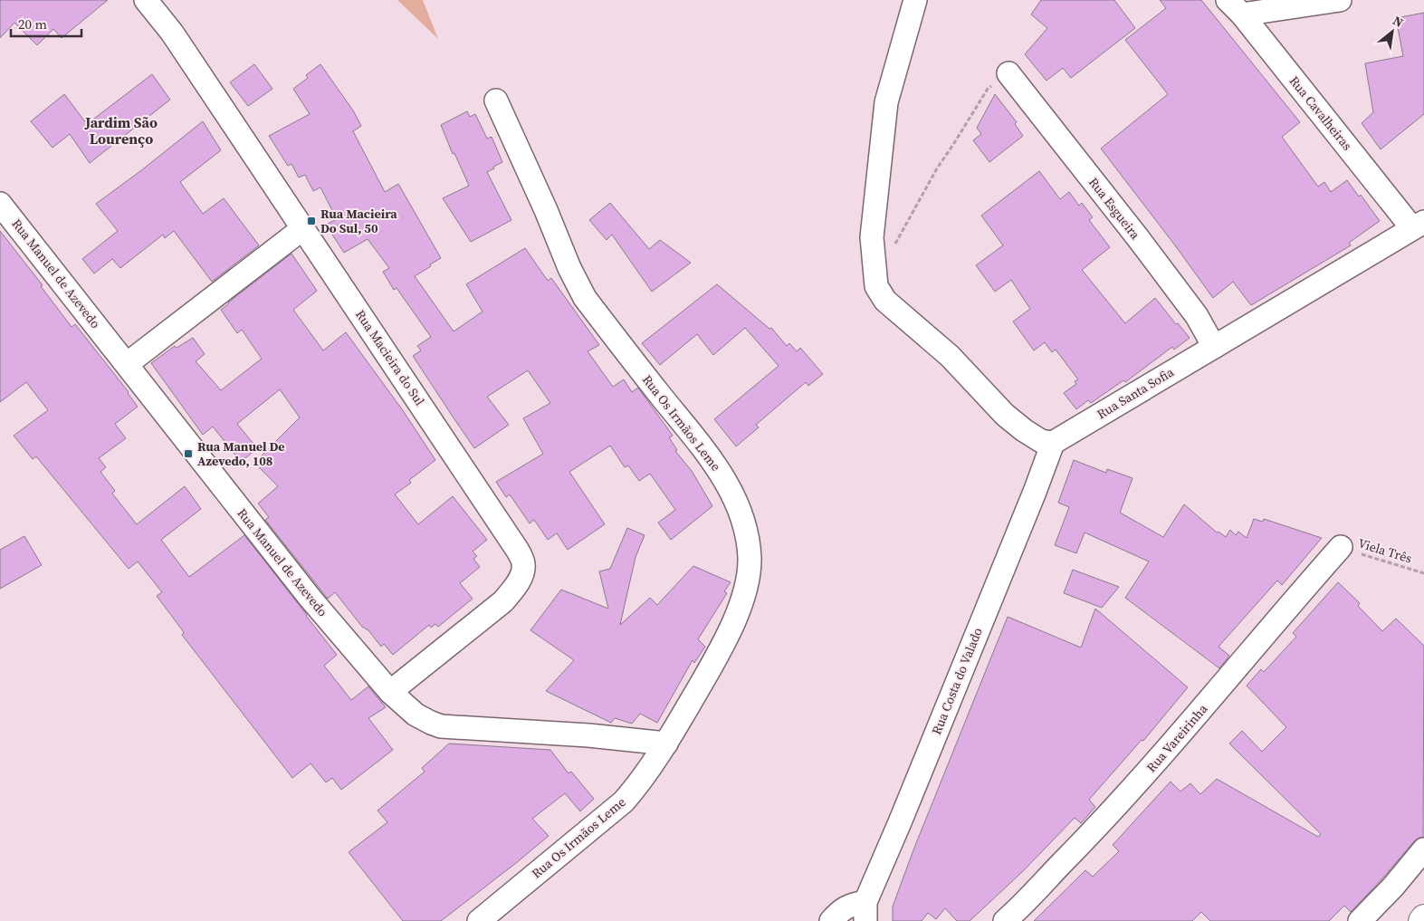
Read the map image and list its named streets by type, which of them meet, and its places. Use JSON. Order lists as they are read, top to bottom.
{
  "streets": {
    "street": [
      "Rua Cavalheiras",
      "Rua Esgueira",
      "Rua Manuel de Azevedo",
      "Rua Macieira do Sul",
      "Rua Santa Sofia",
      "Rua Os Irmãos Leme",
      "Rua Costa do Valado",
      "Rua Vareirinha"
    ],
    "path": ["Viela Três"]
  },
  "crossings": [
    ["Rua Cavalheiras", "Rua Santa Sofia"],
    ["Rua Esgueira", "Rua Santa Sofia"],
    ["Rua Manuel de Azevedo", "Rua Macieira do Sul"],
    ["Rua Manuel de Azevedo", "Rua Os Irmãos Leme"],
    ["Rua Santa Sofia", "Rua Costa do Valado"],
    ["Viela Três", "Rua Vareirinha"]
  ],
  "districts": ["Jardim São Lourenço"],
  "places": {
    "transit": ["Rua Macieira Do Sul, 50", "Rua Manuel De Azevedo, 108"]
  },
  "scale_bar": "20 m",
  "north": "top right"
}
